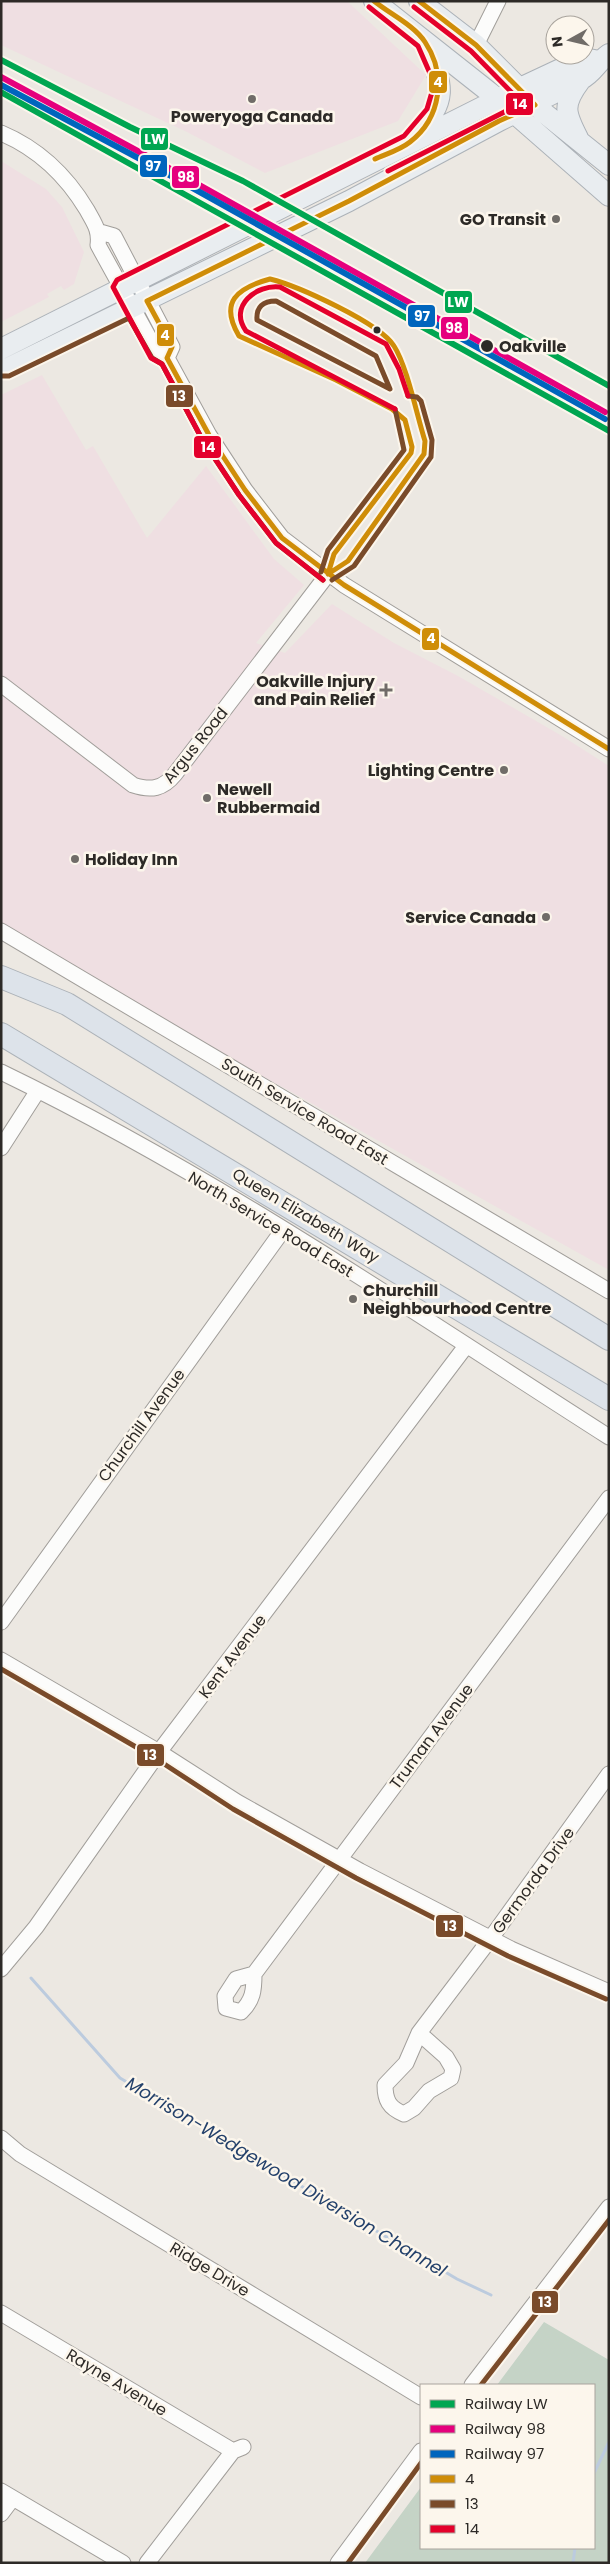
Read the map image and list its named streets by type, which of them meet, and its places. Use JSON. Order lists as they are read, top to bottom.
{
  "streets": {
    "highway": ["Queen Elizabeth Way"],
    "street": [
      "Argus Road",
      "South Service Road East",
      "North Service Road East",
      "Churchill Avenue",
      "Kent Avenue",
      "Truman Avenue",
      "Germorda Drive",
      "Ridge Drive",
      "Rayne Avenue"
    ]
  },
  "crossings": [
    ["North Service Road East", "Churchill Avenue"],
    ["North Service Road East", "Kent Avenue"]
  ],
  "water": ["Morrison-Wedgewood Diversion Channel"],
  "places": {
    "other": [
      "Poweryoga Canada",
      "GO Transit",
      "Oakville",
      "Lighting Centre",
      "Newell Rubbermaid",
      "Holiday Inn",
      "Service Canada",
      "Churchill Neighbourhood Centre"
    ],
    "health": ["Oakville Injury and Pain Relief"]
  },
  "lines": [
    "transit line 4",
    "transit line 14",
    "rail line LW",
    "rail line 98",
    "rail line 97",
    "transit line 13"
  ],
  "legend": [
    "Railway LW",
    "Railway 98",
    "Railway 97",
    "4",
    "13",
    "14"
  ],
  "north": "left"
}
